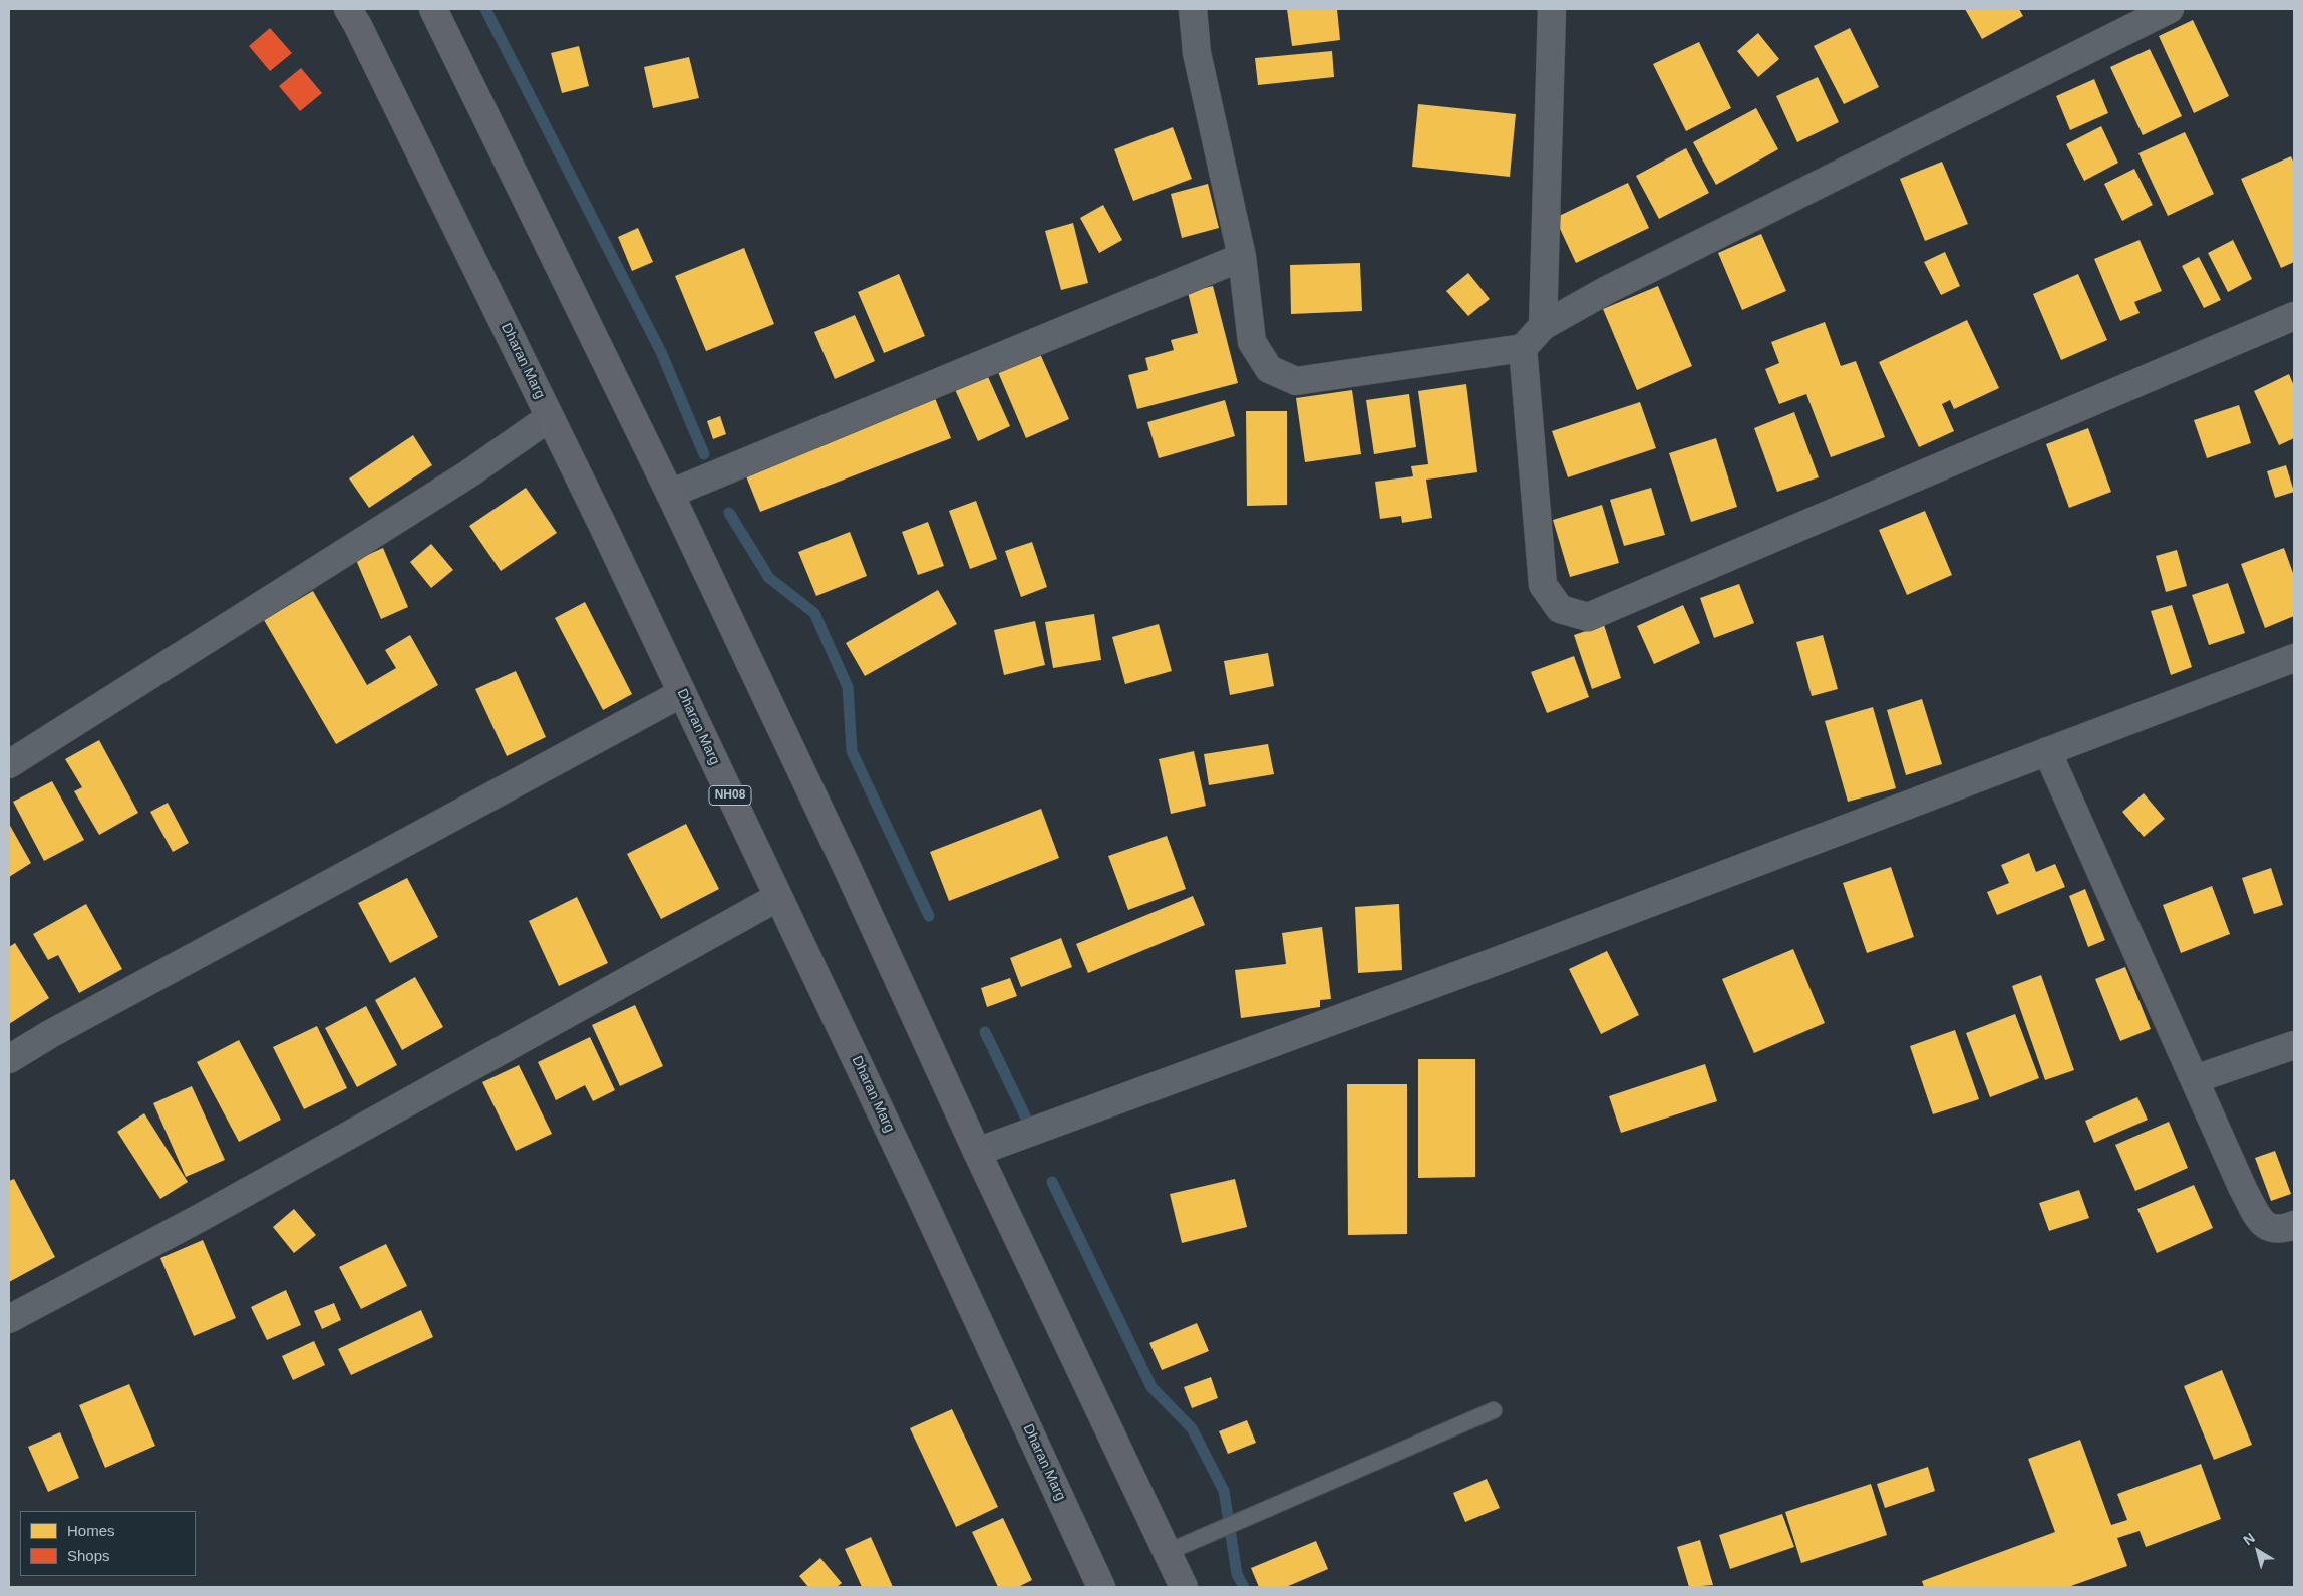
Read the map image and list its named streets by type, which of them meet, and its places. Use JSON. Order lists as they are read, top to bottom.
{
  "streets": {
    "main road": ["Dharan Marg", "NH08"]
  },
  "legend": ["Homes", "Shops"],
  "north": "top left"
}
